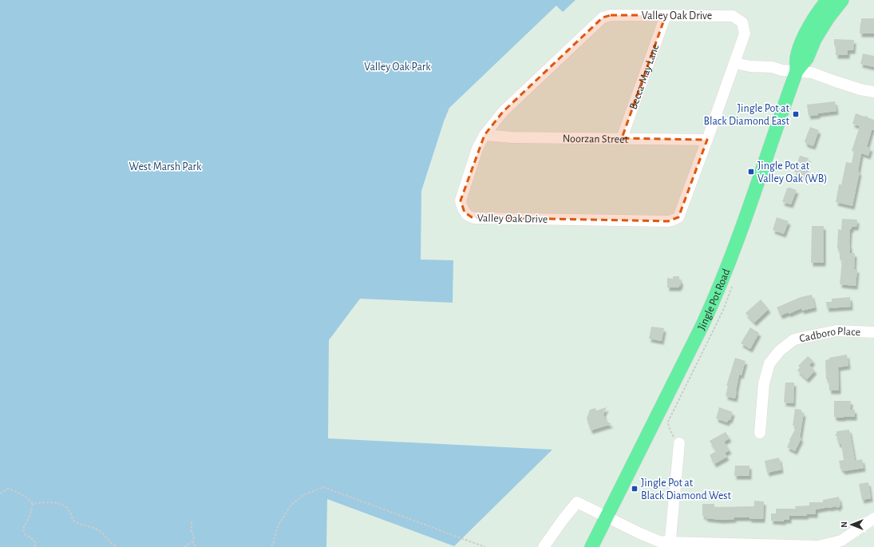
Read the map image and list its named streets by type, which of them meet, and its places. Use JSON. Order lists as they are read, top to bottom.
{
  "streets": {
    "main road": ["Jingle Pot Road"],
    "street": [
      "Valley Oak Drive",
      "Becca-May Lane",
      "Noorzan Street",
      "Cadboro Place"
    ]
  },
  "crossings": [
    ["Valley Oak Drive", "Becca-May Lane"],
    ["Valley Oak Drive", "Noorzan Street"],
    ["Becca-May Lane", "Noorzan Street"]
  ],
  "parks": ["Valley Oak Park", "West Marsh Park"],
  "places": {
    "transit": ["Jingle Pot at Black Diamond East", "Jingle Pot at Valley Oak (WB)", "Jingle Pot at Black Diamond West"]
  },
  "north": "left"
}
